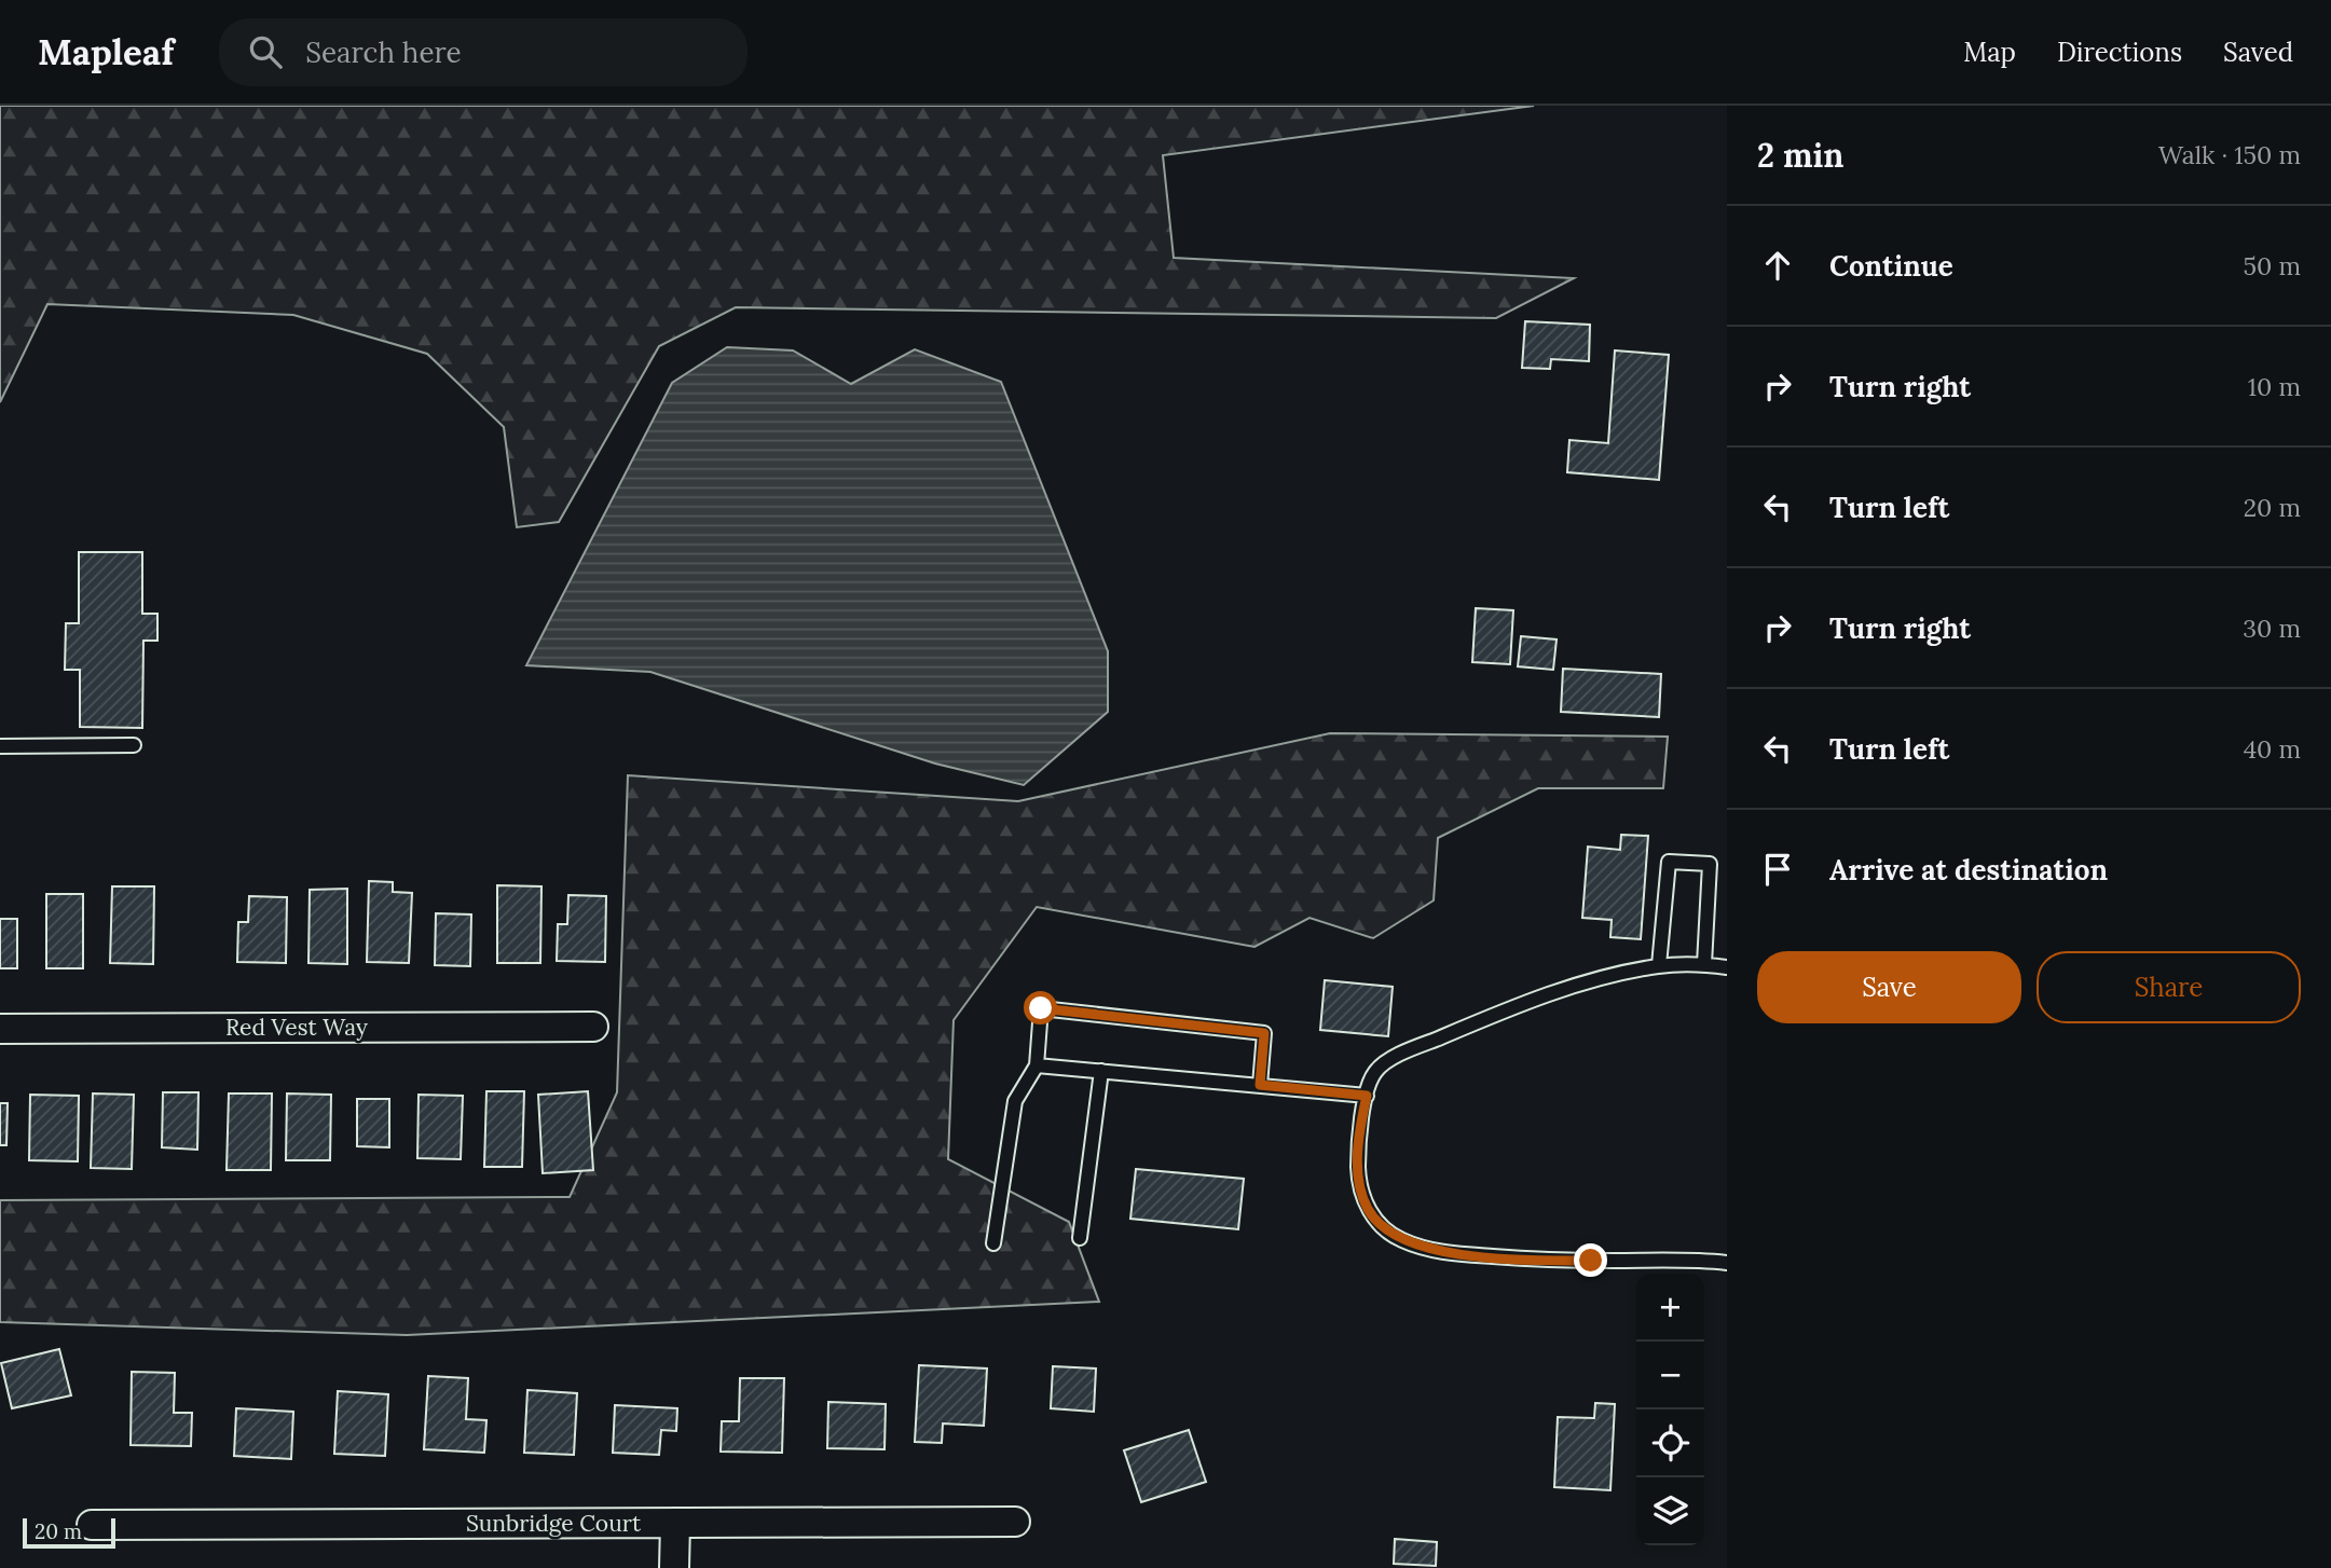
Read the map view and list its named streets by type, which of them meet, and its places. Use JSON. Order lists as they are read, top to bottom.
{
  "streets": {
    "street": ["Red Vest Way", "Sunbridge Court"]
  },
  "scale_bar": "20 m",
  "page": {
    "header": "Mapleaf",
    "search": "Search here",
    "nav": ["Map", "Directions", "Saved"],
    "heading": ["2 min", "Walk · 150 m"],
    "list": [
      ["Continue", "50 m"],
      ["Turn right", "10 m"],
      ["Turn left", "20 m"],
      ["Turn right", "30 m"],
      ["Turn left", "40 m"],
      "Arrive at destination"
    ],
    "buttons": ["Save", "Share"],
    "map_buttons": ["+", "−"],
    "scale": "20 m"
  }
}
